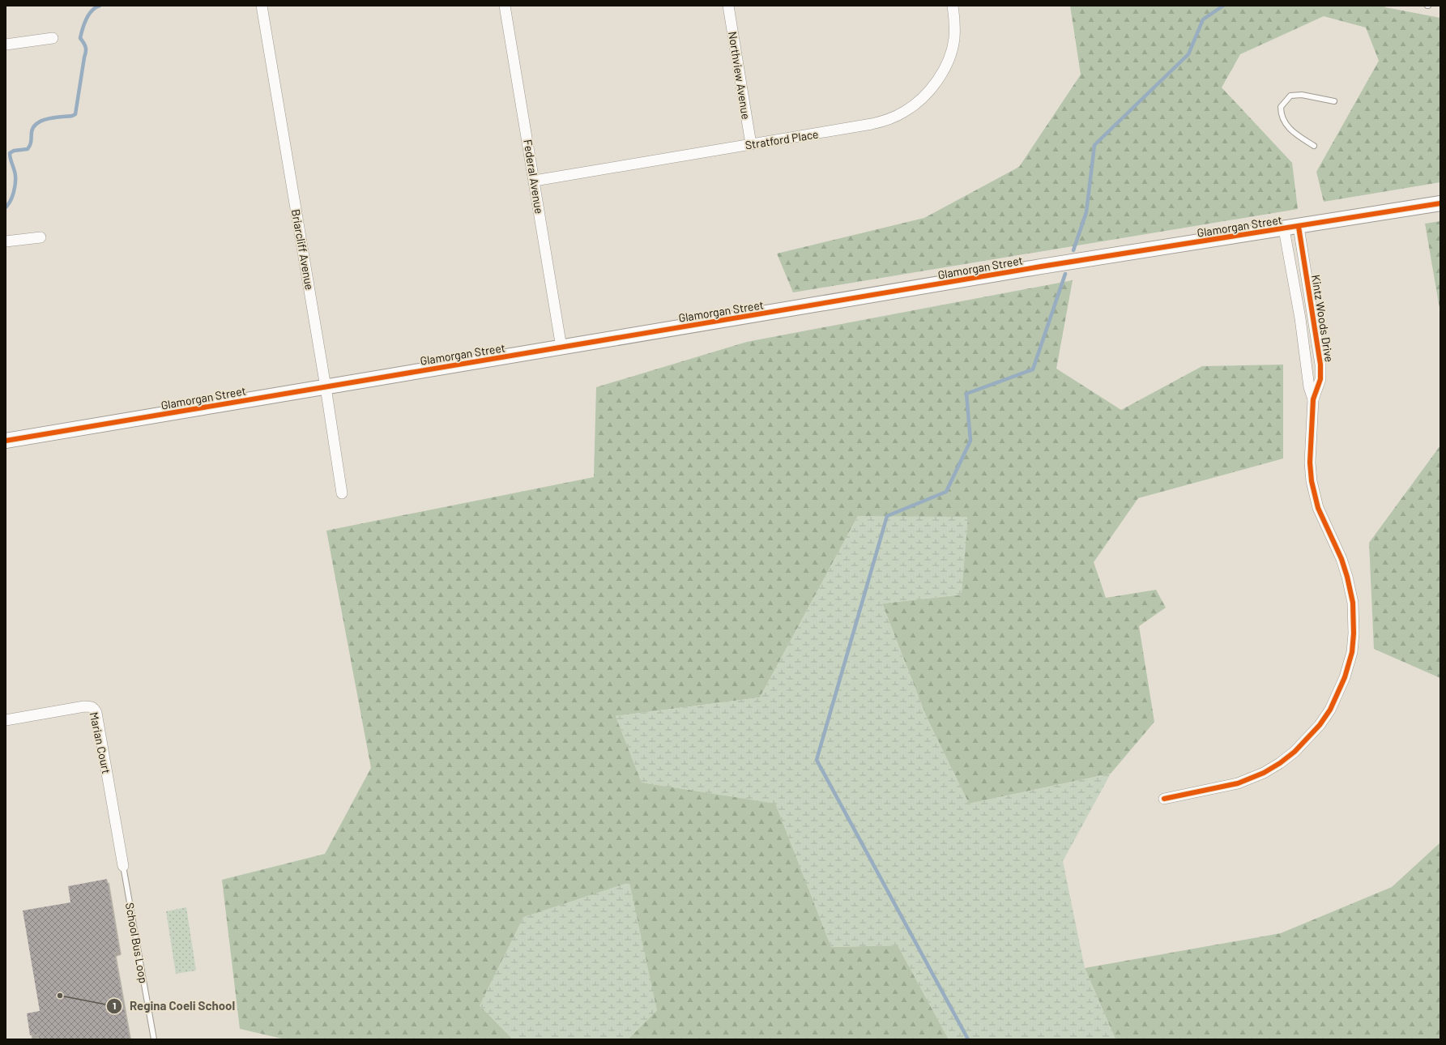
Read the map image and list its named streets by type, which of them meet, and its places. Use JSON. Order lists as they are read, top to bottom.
{
  "streets": {
    "street": [
      "Northview Avenue",
      "Stratford Place",
      "Federal Avenue",
      "Glamorgan Street",
      "Briarcliff Avenue",
      "Kintz Woods Drive",
      "Marian Court"
    ],
    "lane": ["School Bus Loop"]
  },
  "crossings": [
    ["Northview Avenue", "Stratford Place"],
    ["Stratford Place", "Federal Avenue"],
    ["Federal Avenue", "Glamorgan Street"],
    ["Glamorgan Street", "Briarcliff Avenue"],
    ["Glamorgan Street", "Kintz Woods Drive"],
    ["Marian Court", "School Bus Loop"]
  ],
  "places": ["Regina Coeli School"]
}
